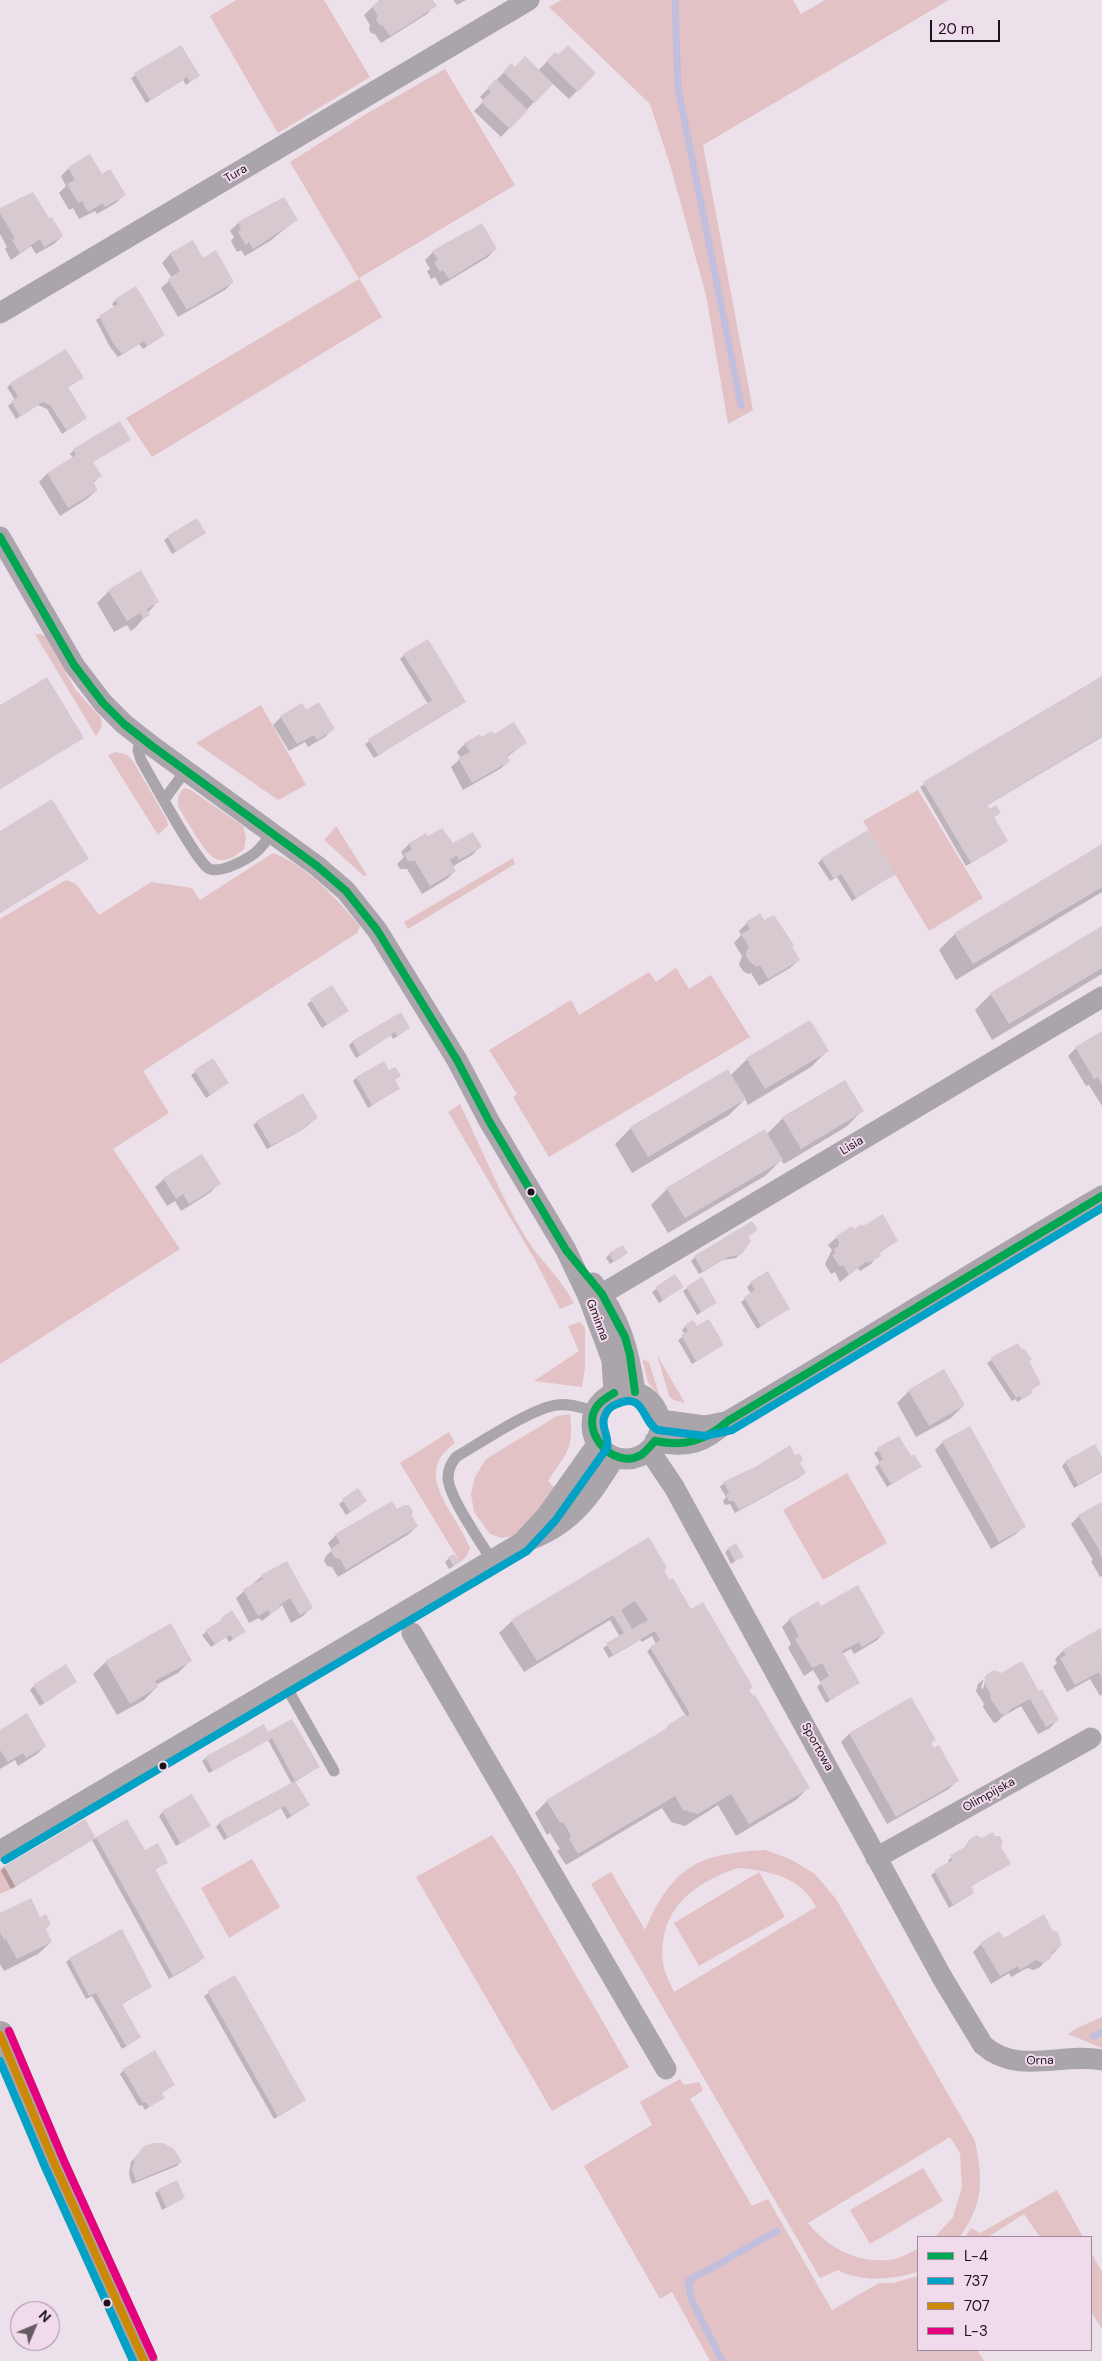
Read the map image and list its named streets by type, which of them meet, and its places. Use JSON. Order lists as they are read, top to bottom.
{
  "streets": {
    "street": [
      "Tura",
      "Lisia",
      "Gminna",
      "Sportowa",
      "Olimpijska",
      "Orna"
    ]
  },
  "crossings": [
    ["Lisia", "Gminna"],
    ["Gminna", "Sportowa"],
    ["Sportowa", "Olimpijska"],
    ["Sportowa", "Orna"]
  ],
  "lines": [
    "transit line L-4",
    "transit line 737",
    "transit line L-3",
    "transit line 707"
  ],
  "legend": [
    "L-4",
    "737",
    "707",
    "L-3"
  ],
  "scale_bar": "20 m",
  "north": "top right"
}
